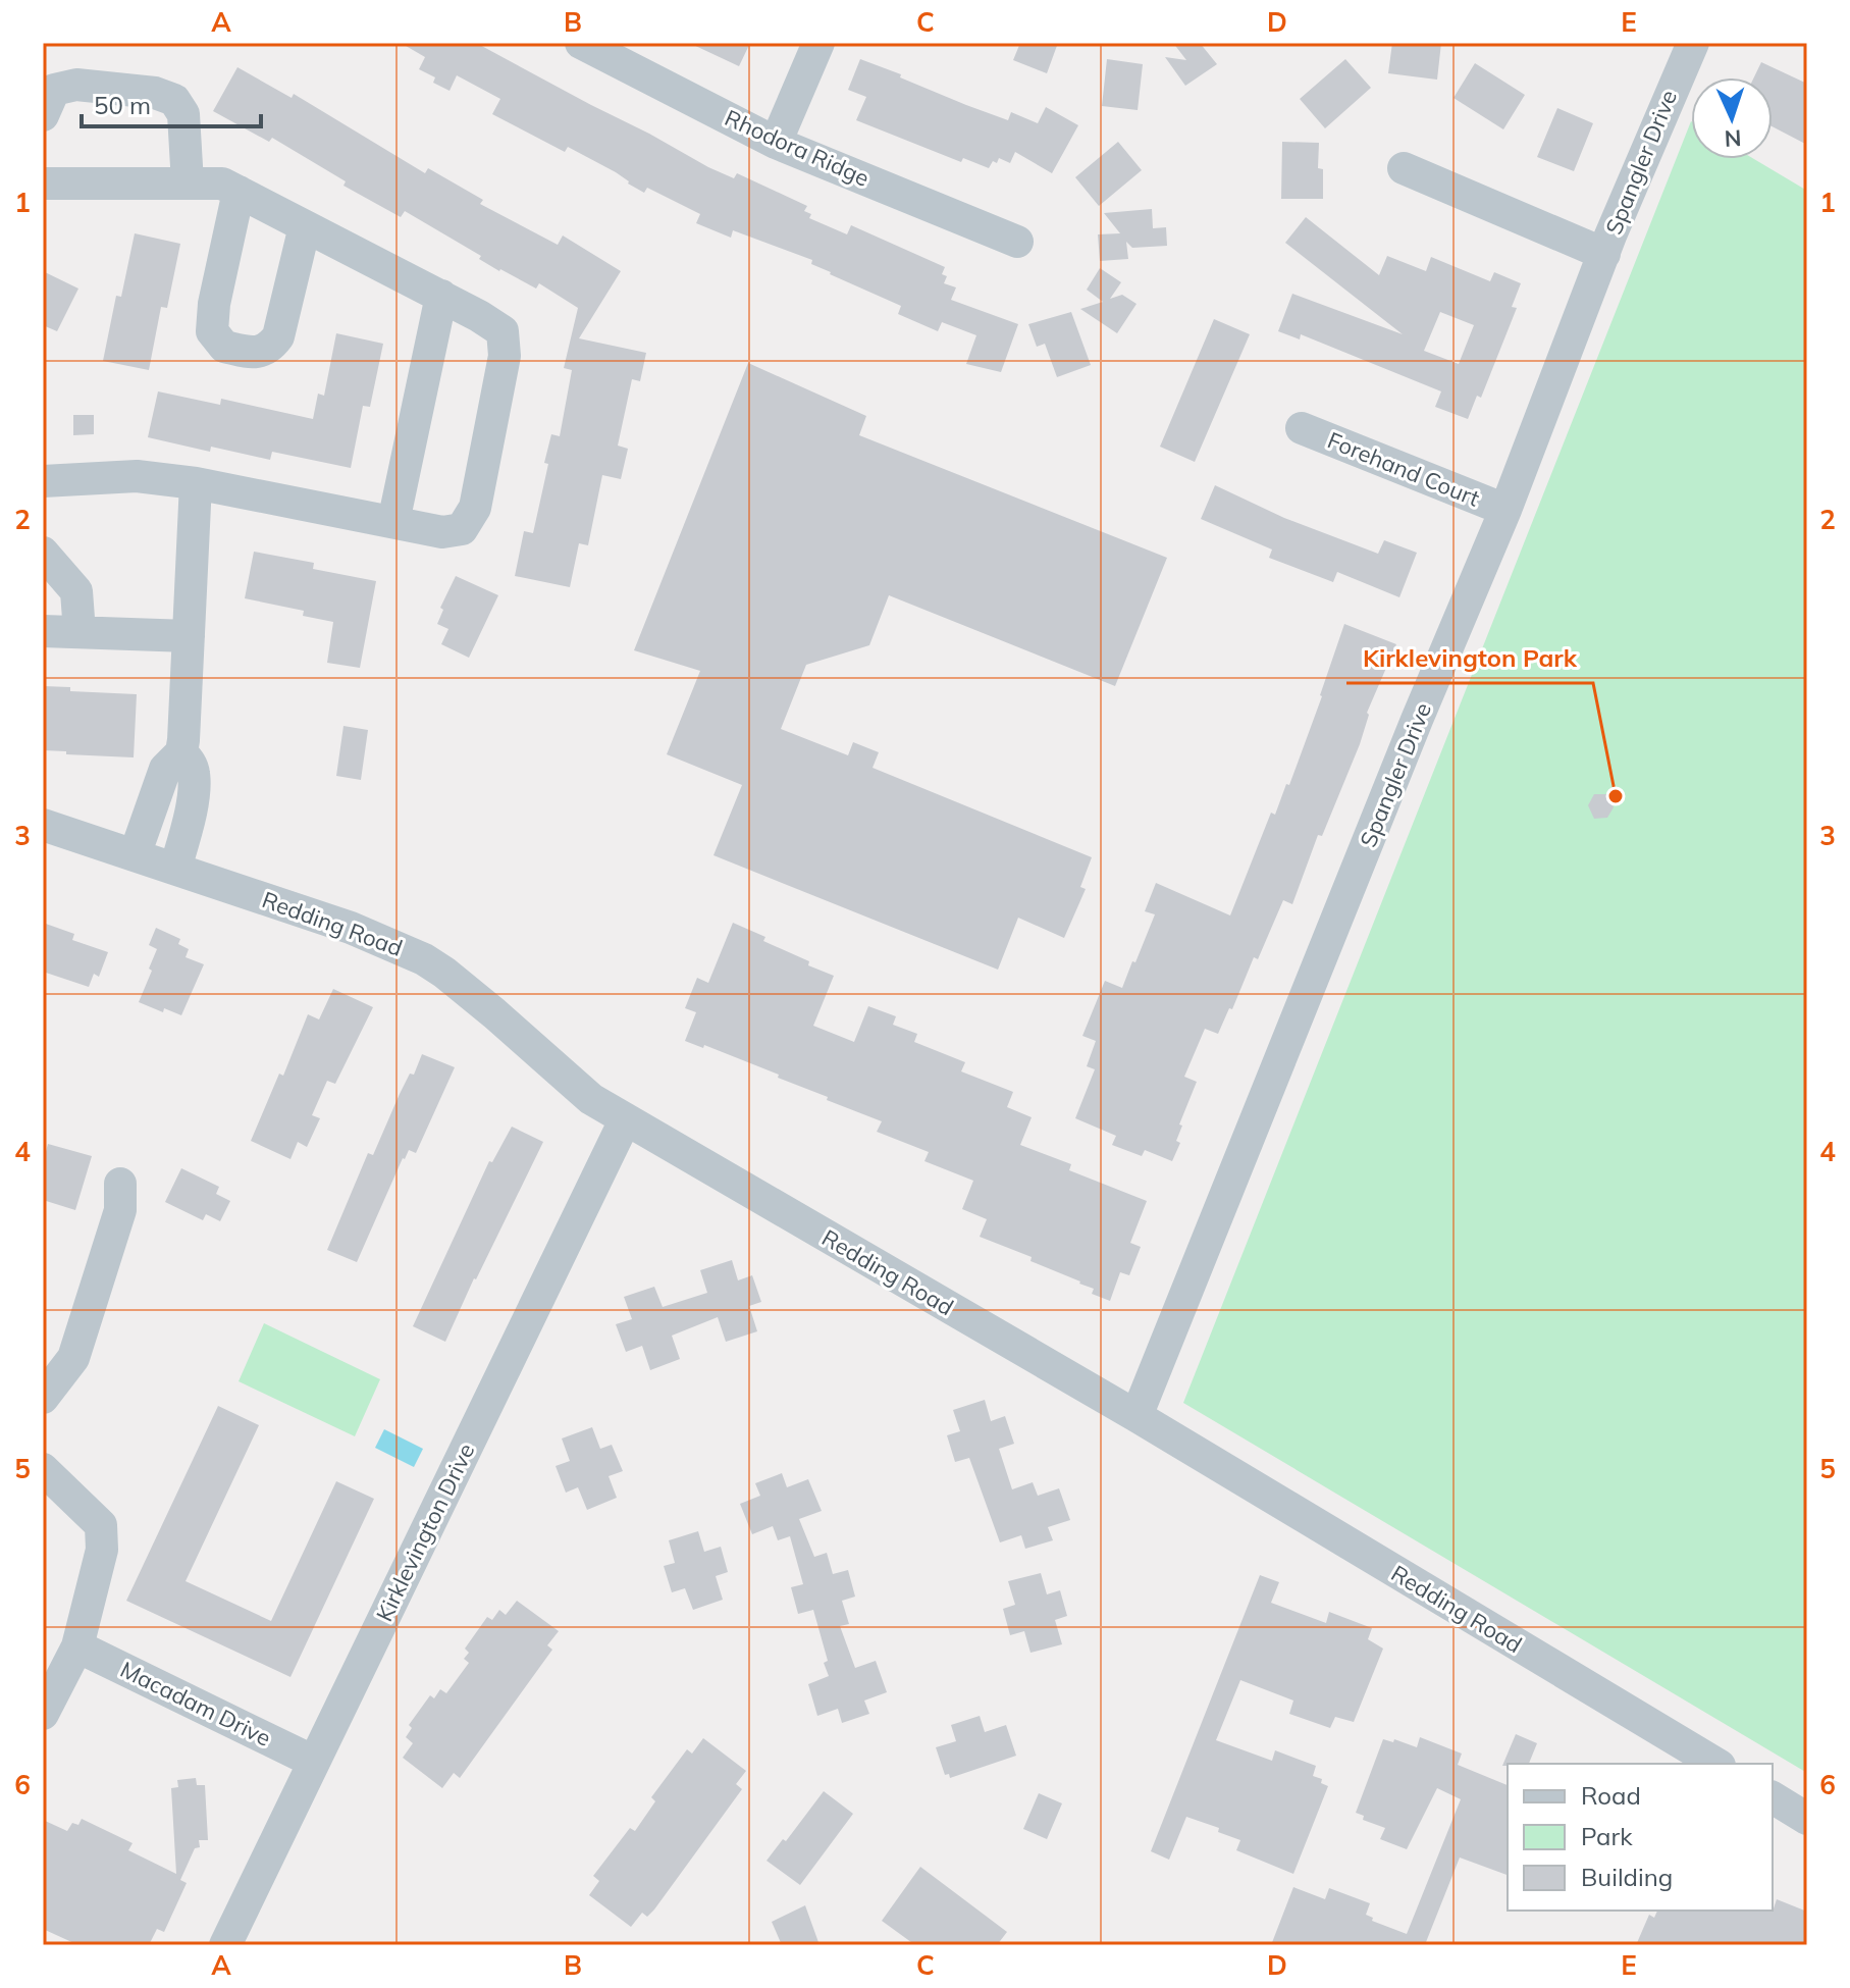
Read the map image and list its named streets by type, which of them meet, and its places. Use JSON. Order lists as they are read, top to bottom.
{
  "streets": {
    "street": [
      "Rhodora Ridge",
      "Spangler Drive",
      "Forehand Court",
      "Redding Road",
      "Kirklevington Drive",
      "Macadam Drive"
    ]
  },
  "crossings": [
    ["Spangler Drive", "Forehand Court"],
    ["Spangler Drive", "Redding Road"],
    ["Redding Road", "Kirklevington Drive"],
    ["Kirklevington Drive", "Macadam Drive"]
  ],
  "places": ["Kirklevington Park"],
  "legend": ["Road", "Park", "Building"],
  "scale_bar": "50 m",
  "north": "bottom",
  "grid": {
    "columns": [
      "A",
      "B",
      "C",
      "D",
      "E"
    ],
    "rows": [
      "1",
      "2",
      "3",
      "4",
      "5",
      "6"
    ]
  }
}
